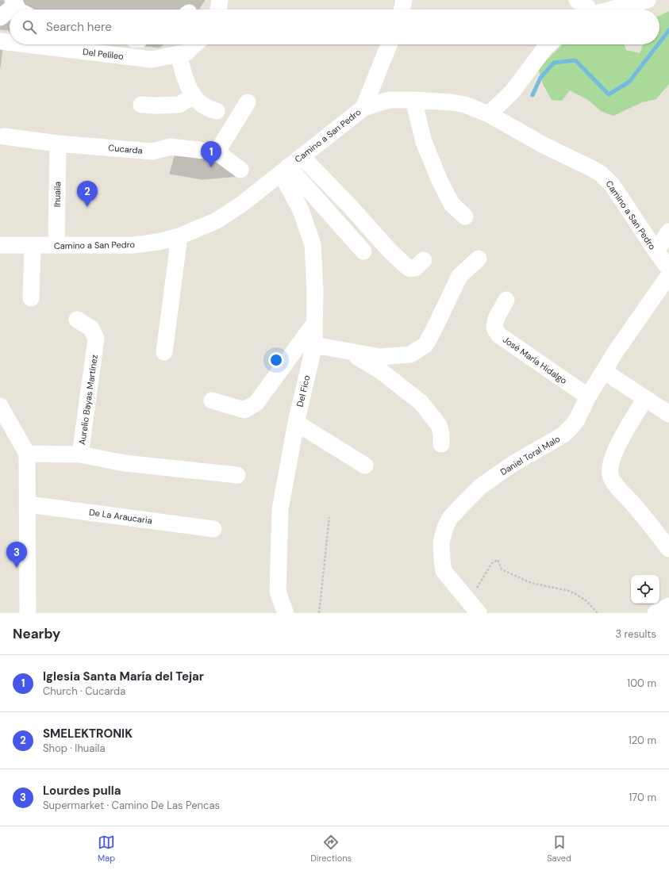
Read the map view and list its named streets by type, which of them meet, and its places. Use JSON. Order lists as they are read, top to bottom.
{
  "streets": {
    "street": [
      "Del Pelileo",
      "Camino a San Pedro",
      "Cucarda",
      "Ihuaila",
      "José María Hidalgo",
      "Del Fico",
      "Aurelio Bayas Martínez",
      "Daniel Toral Malo",
      "De La Araucaria"
    ]
  },
  "crossings": [
    ["Camino a San Pedro", "Ihuaila"],
    ["Camino a San Pedro", "Del Fico"],
    ["Cucarda", "Ihuaila"],
    ["José María Hidalgo", "Daniel Toral Malo"]
  ],
  "page": {
    "search": "Search here",
    "pins": ["1", "2", "3"],
    "heading": ["Nearby", "3 results"],
    "list": [
      {
        "mark": "1",
        "name": "Iglesia Santa María del Tejar",
        "note": "Church · Cucarda",
        "value": "100 m"
      },
      {
        "mark": "2",
        "name": "SMELEKTRONIK",
        "note": "Shop · Ihuaila",
        "value": "120 m"
      },
      {
        "mark": "3",
        "name": "Lourdes pulla",
        "note": "Supermarket · Camino De Las Pencas",
        "value": "170 m"
      }
    ],
    "nav": ["Map", "Directions", "Saved"]
  }
}
